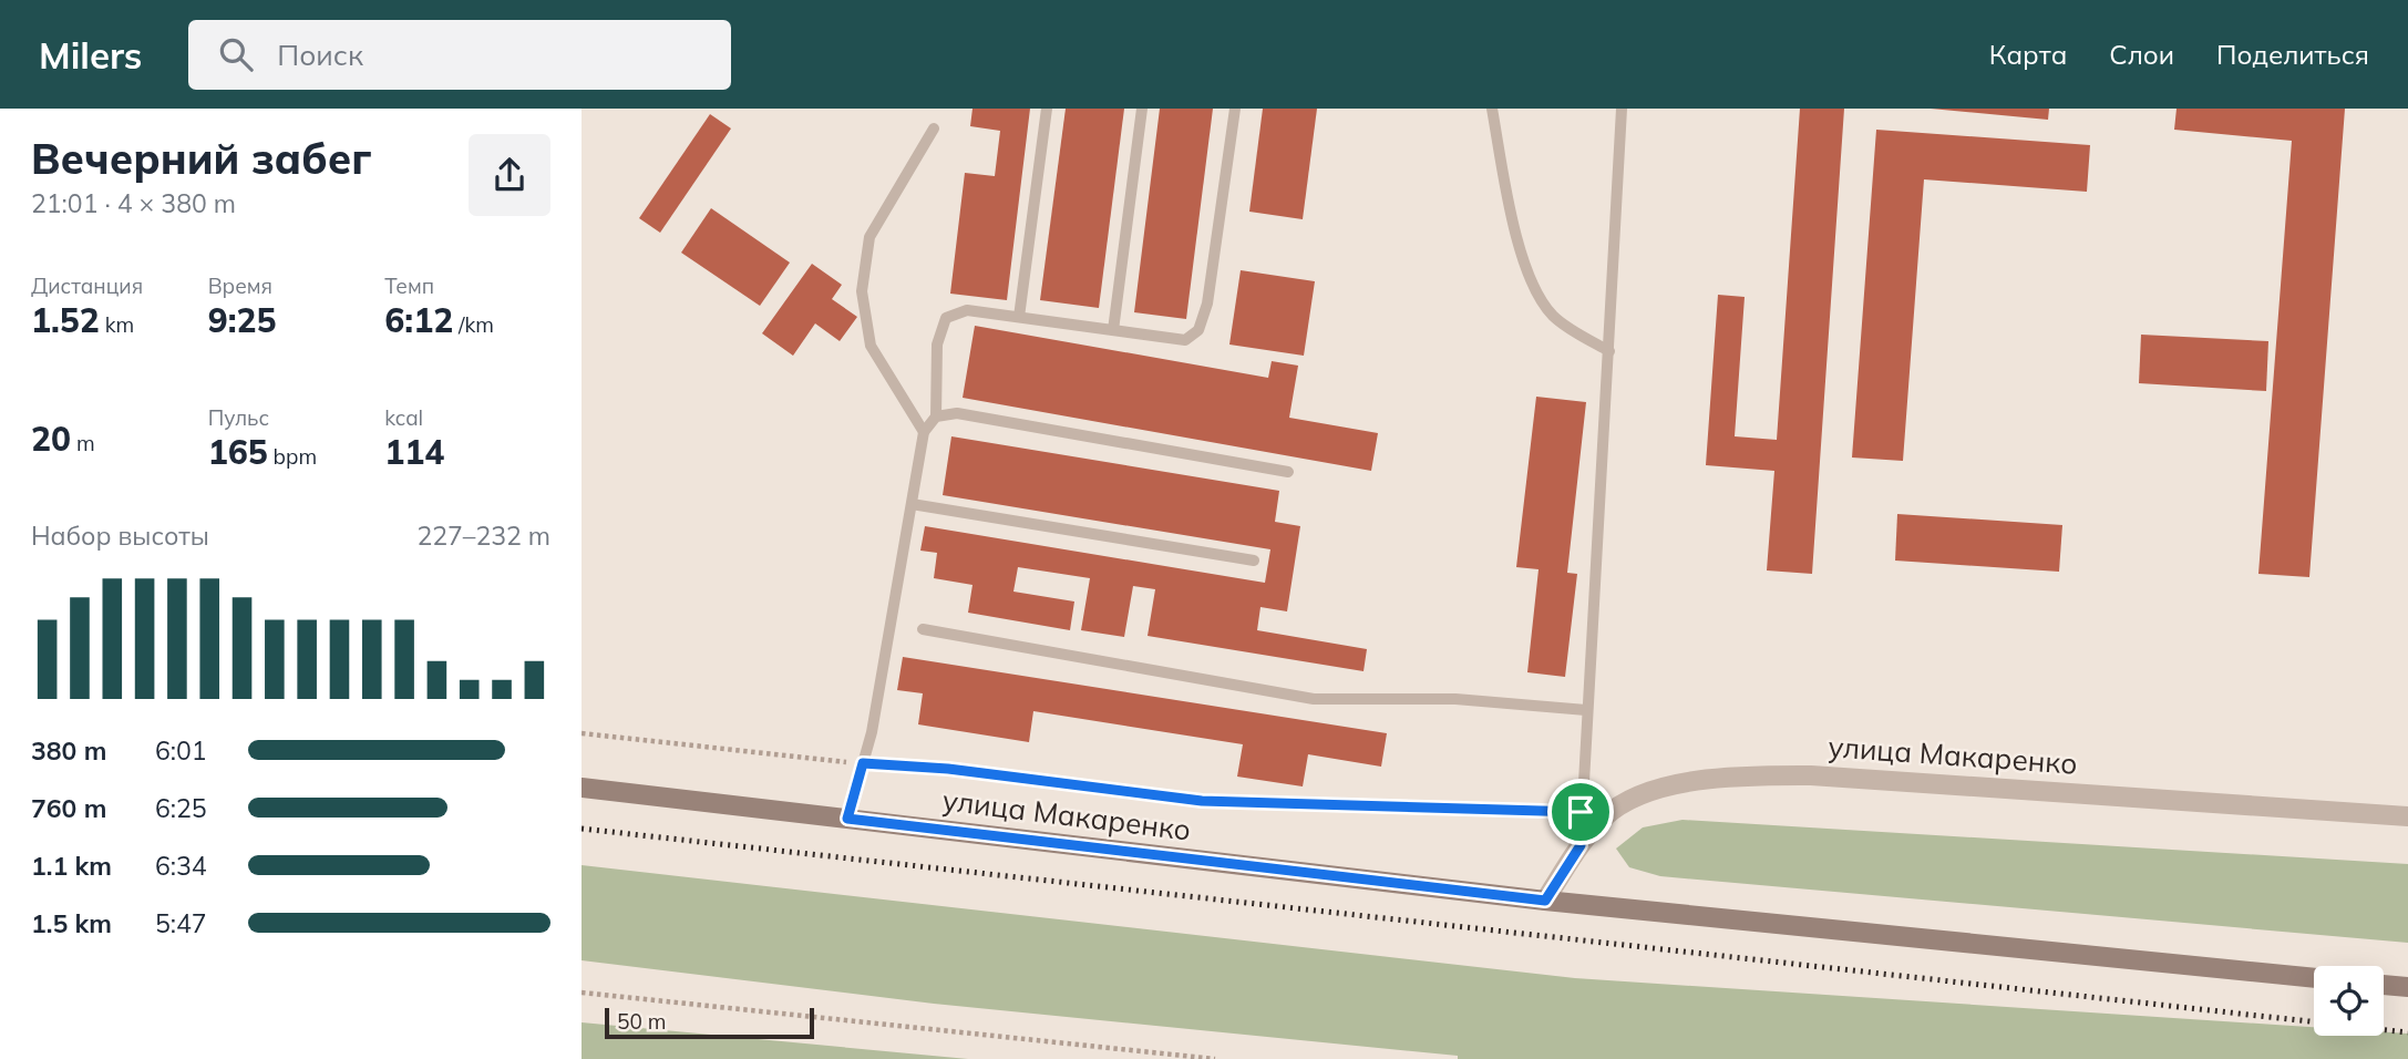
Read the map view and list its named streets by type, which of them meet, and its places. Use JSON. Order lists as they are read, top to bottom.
{
  "streets": {
    "main road": ["улица Макаренко"]
  },
  "scale_bar": "50 m",
  "page": {
    "header": "Milers",
    "search": "Поиск",
    "nav": ["Карта", "Слои", "Поделиться"],
    "heading": ["Вечерний забег", "21:01 · 4 × 380 m"],
    "stats": [
      ["Дистанция", "1.52 km"],
      ["Время", "9:25"],
      ["Темп", "6:12 /km"],
      ["20 m"],
      ["Пульс", "165 bpm"],
      ["kcal", "114"]
    ],
    "chart": ["Набор высоты", "227–232 m"],
    "list": [
      {
        "name": "380 m",
        "note": "6:01"
      },
      {
        "name": "760 m",
        "note": "6:25"
      },
      {
        "name": "1.1 km",
        "note": "6:34"
      },
      {
        "name": "1.5 km",
        "note": "5:47"
      }
    ],
    "scale": "50 m"
  }
}
